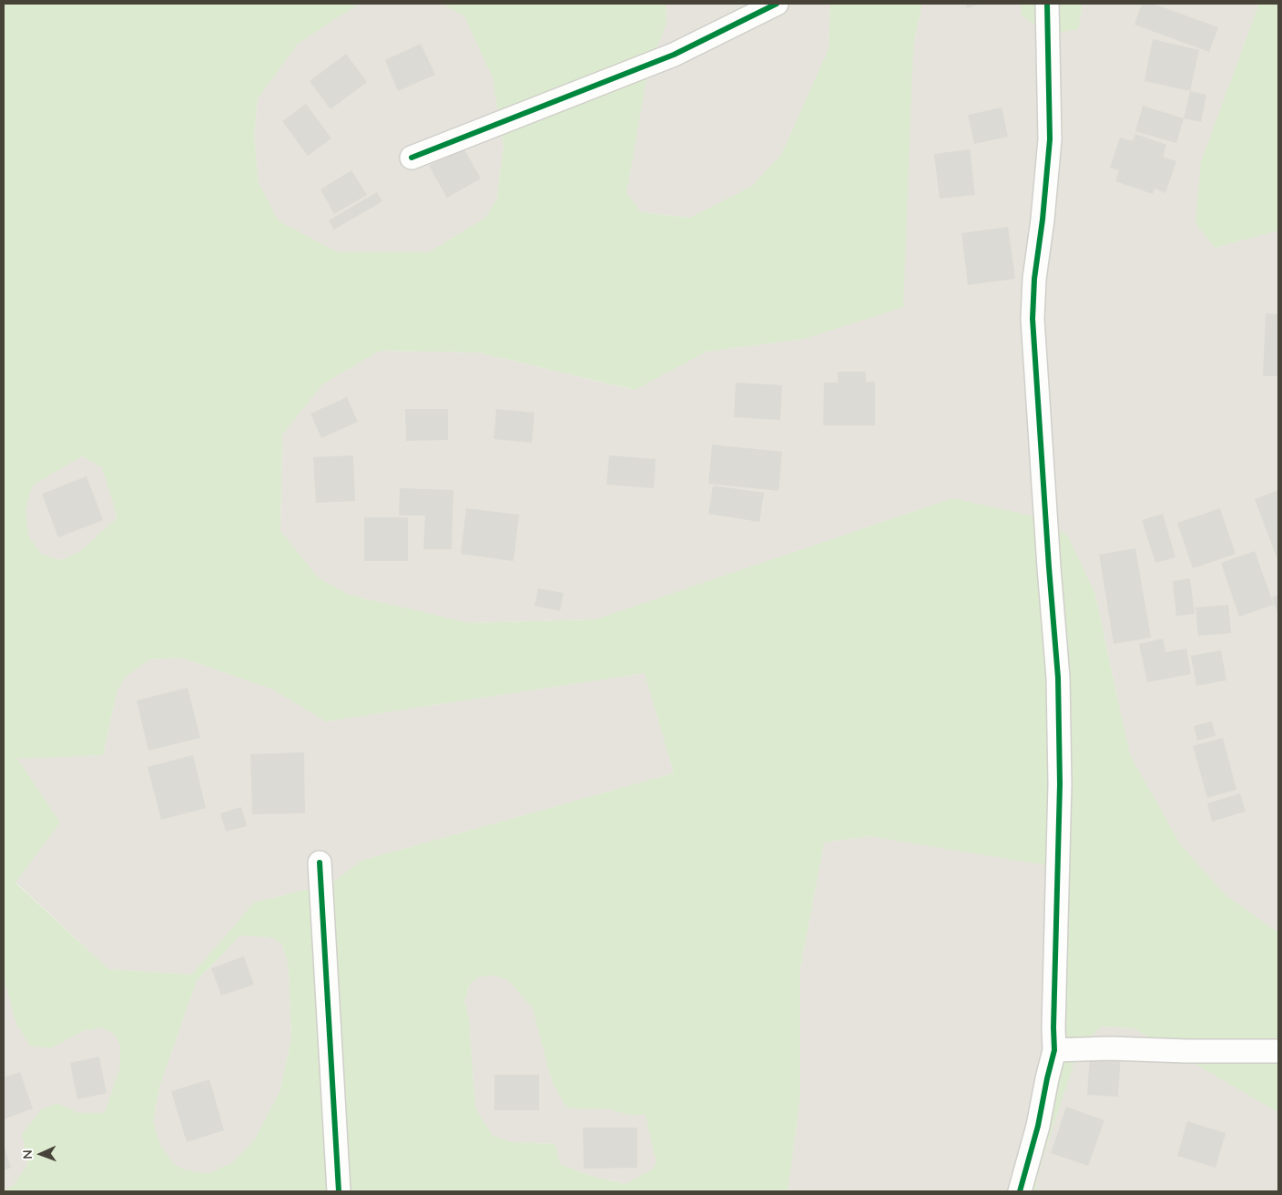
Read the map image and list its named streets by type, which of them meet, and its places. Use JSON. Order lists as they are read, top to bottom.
{
  "north": "left"
}
